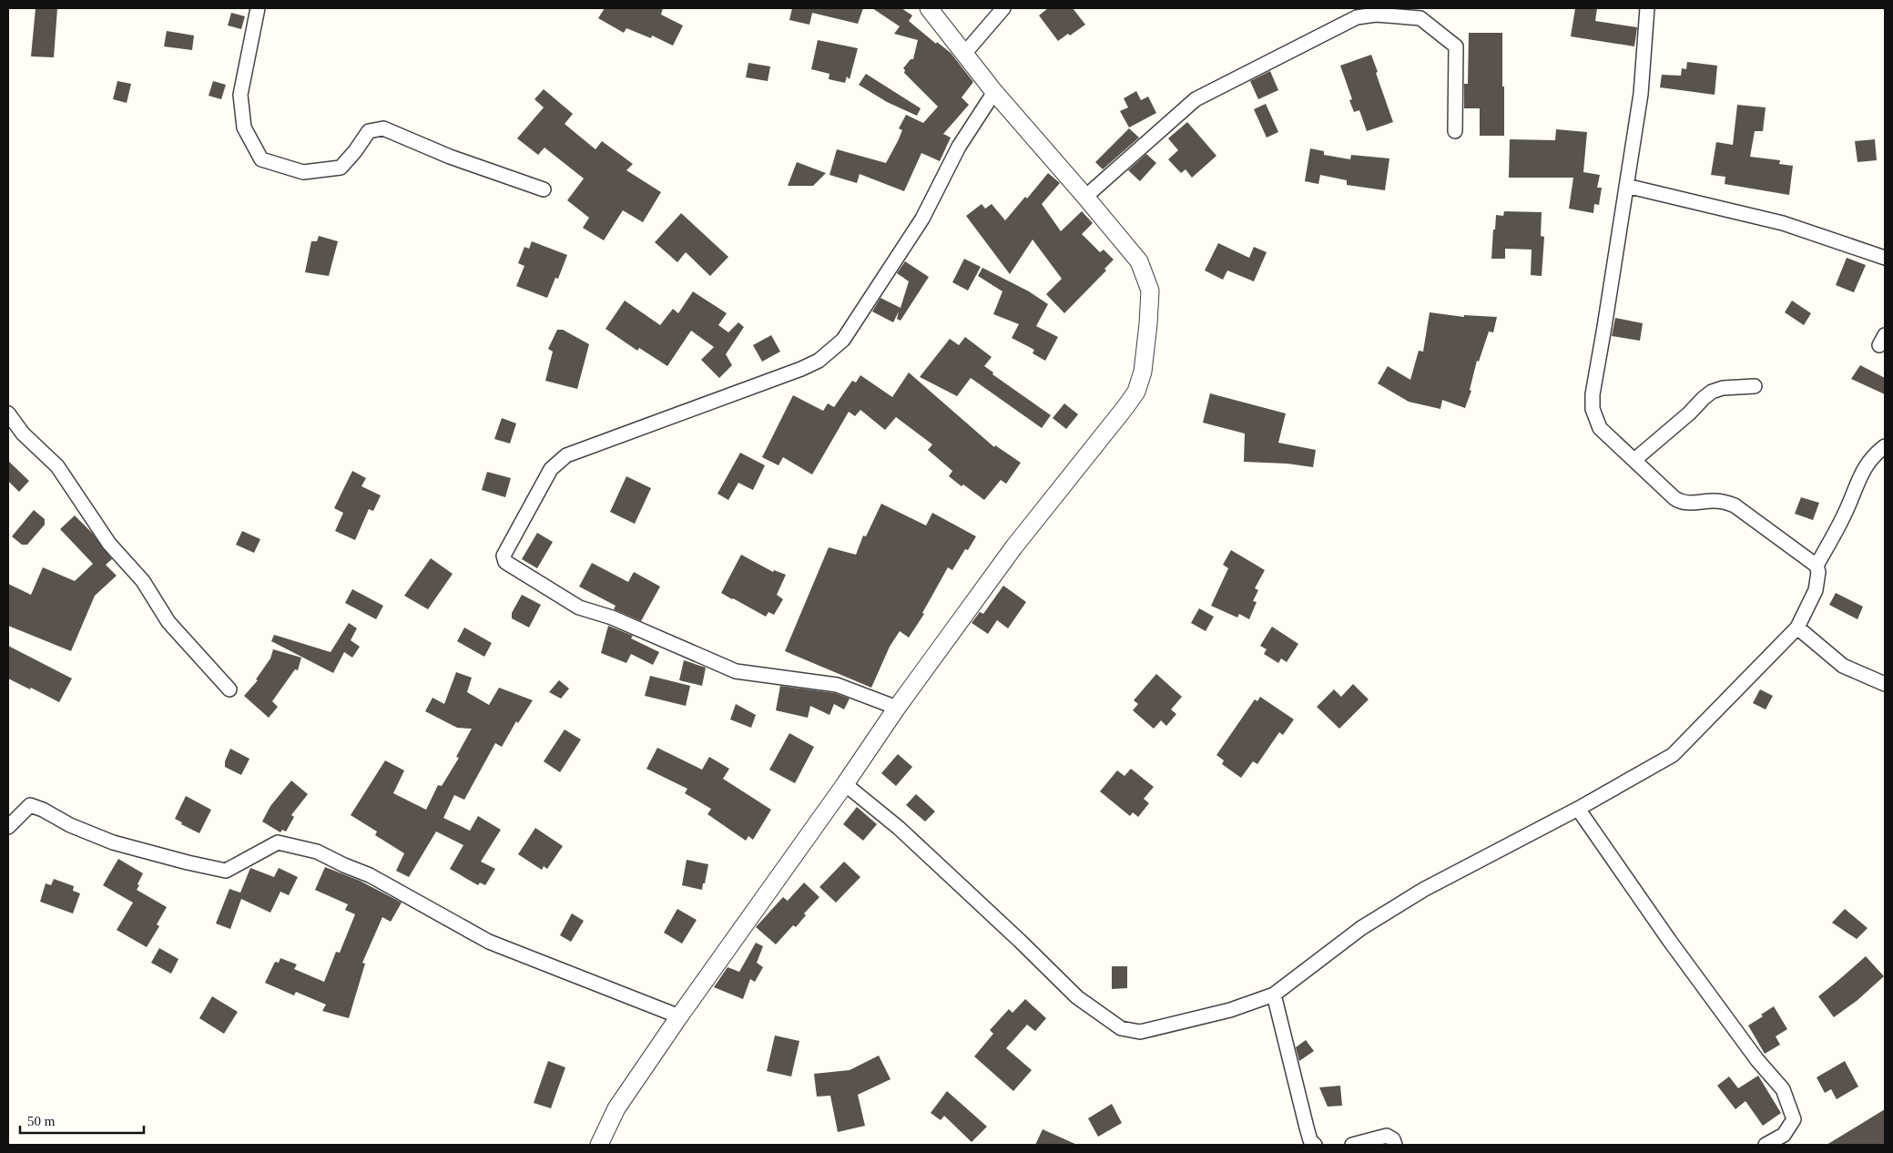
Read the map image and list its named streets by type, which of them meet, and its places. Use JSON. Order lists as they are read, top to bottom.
{
  "scale_bar": "50 m"
}
